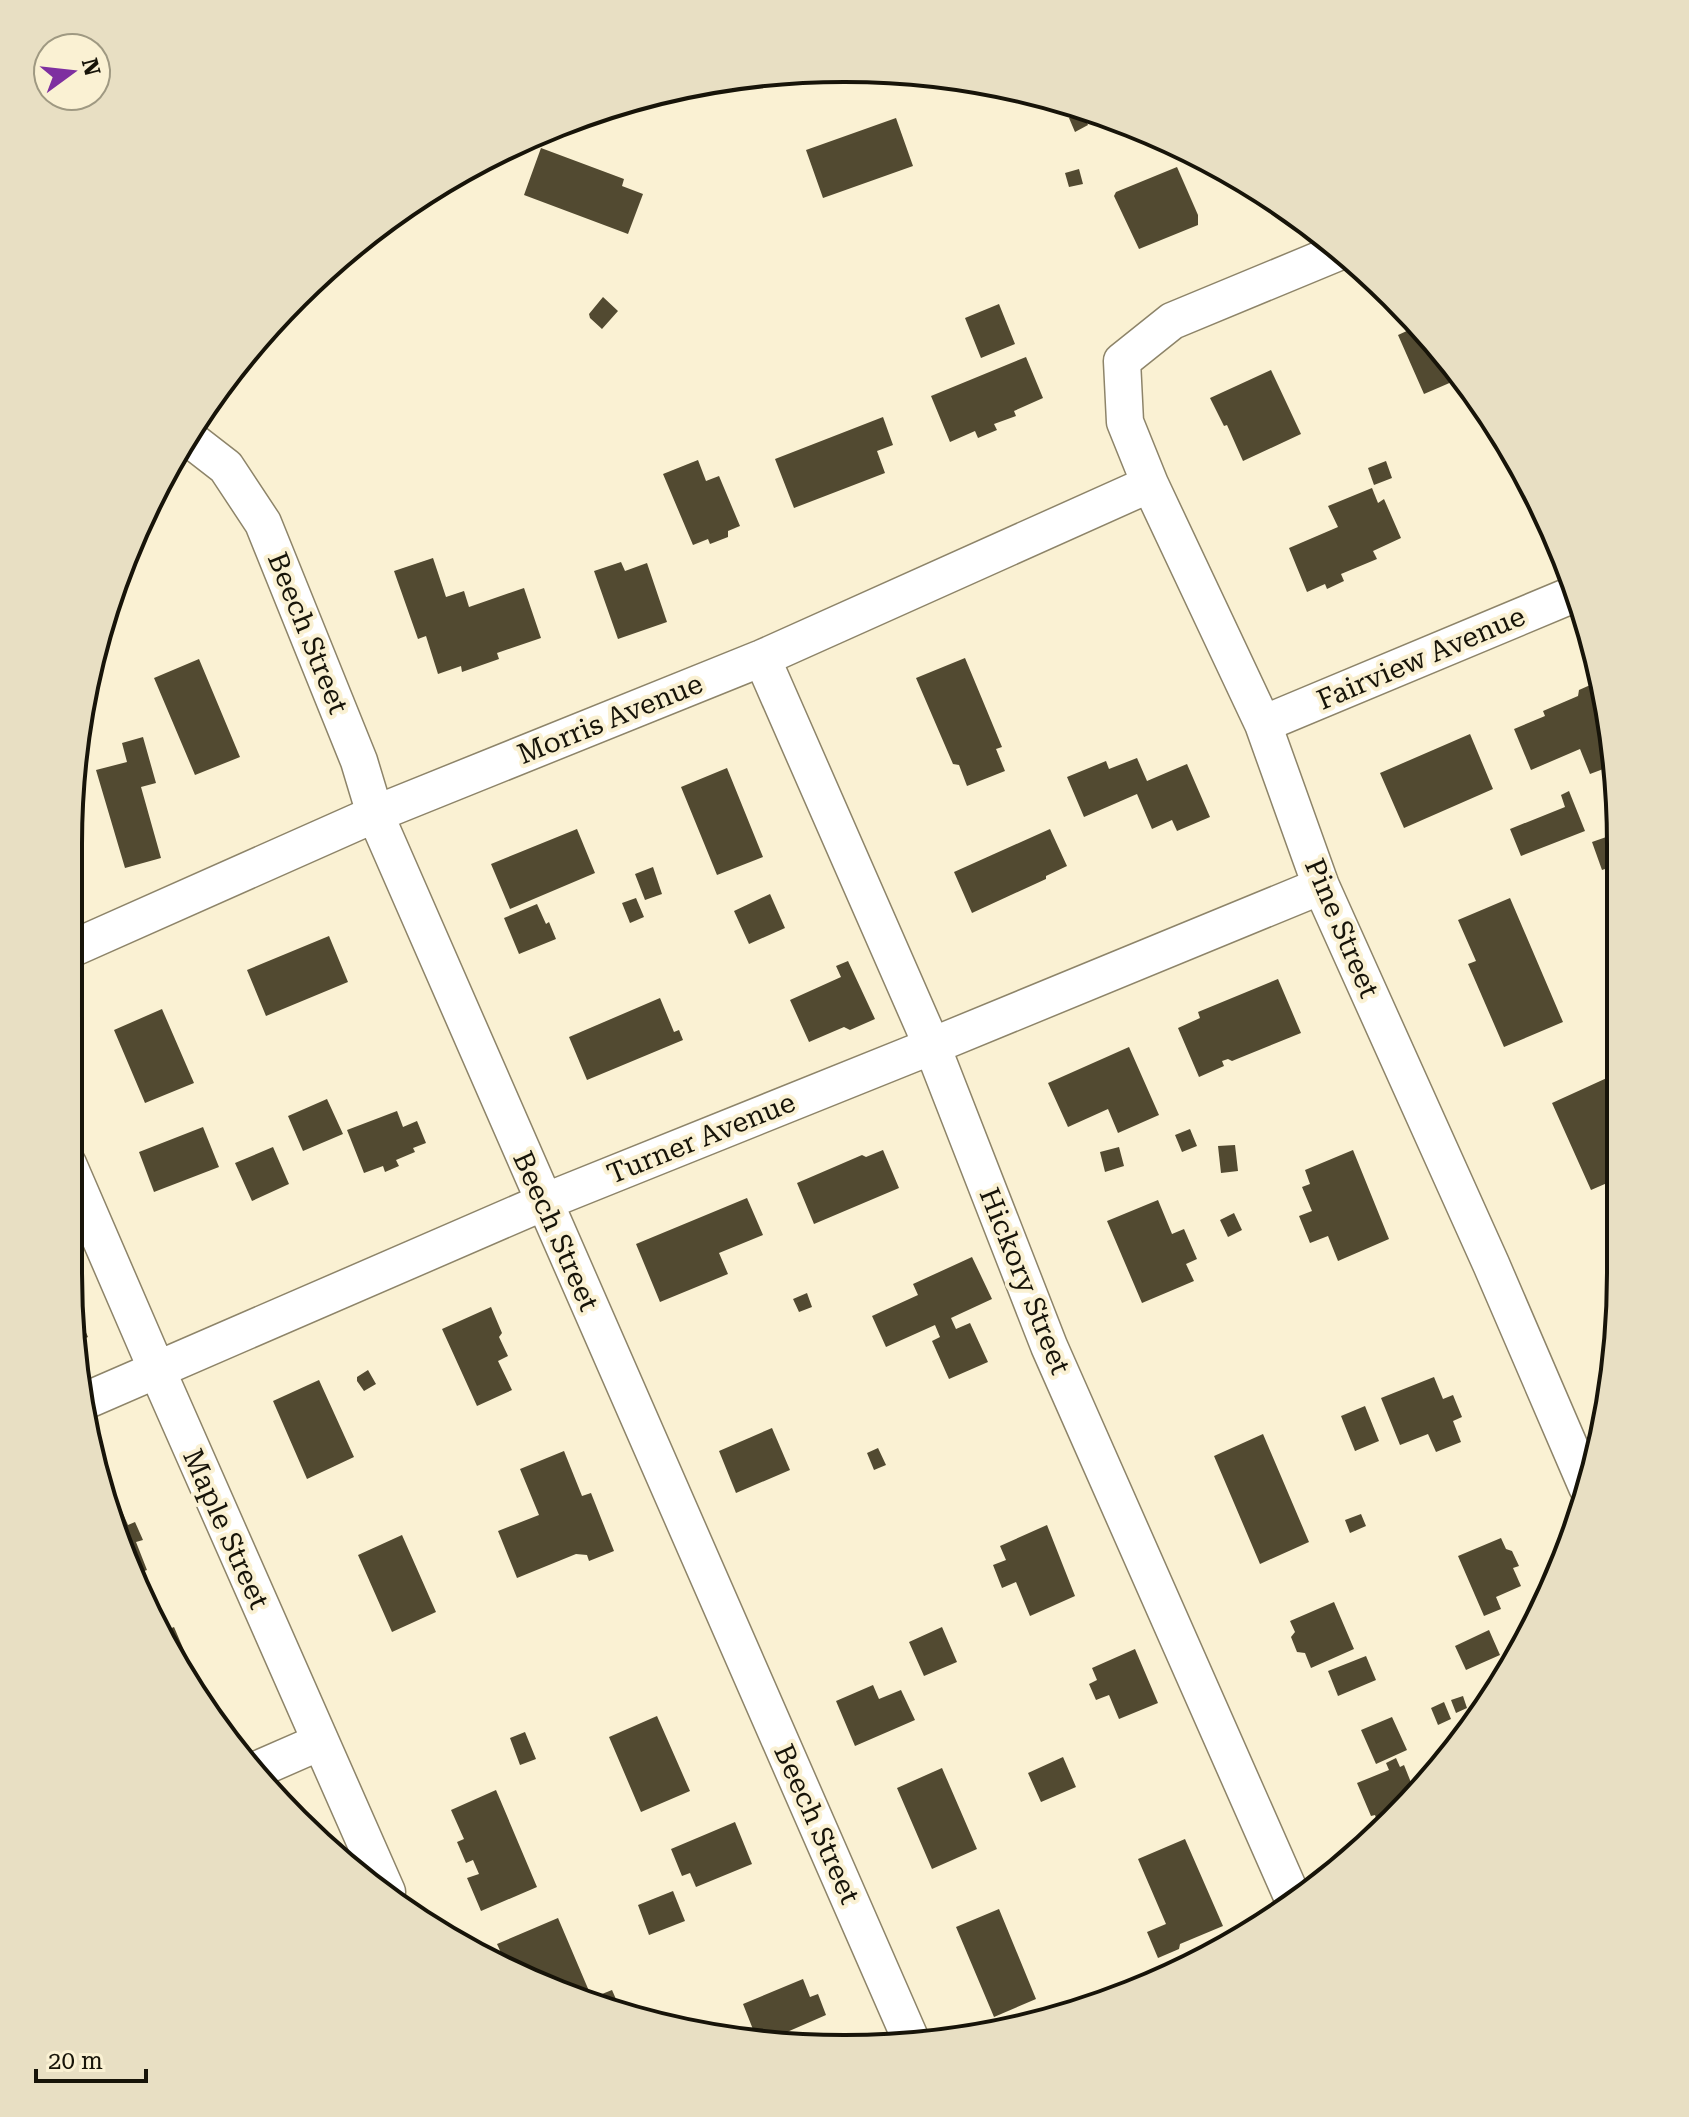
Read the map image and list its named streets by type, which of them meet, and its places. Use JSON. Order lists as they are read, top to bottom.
{
  "streets": {
    "street": [
      "Beech Street",
      "Fairview Avenue",
      "Morris Avenue",
      "Pine Street",
      "Turner Avenue",
      "Hickory Street",
      "Maple Street"
    ]
  },
  "crossings": [
    ["Beech Street", "Morris Avenue"],
    ["Beech Street", "Turner Avenue"],
    ["Fairview Avenue", "Pine Street"],
    ["Morris Avenue", "Pine Street"],
    ["Morris Avenue", "Hickory Street"],
    ["Pine Street", "Turner Avenue"],
    ["Turner Avenue", "Hickory Street"],
    ["Turner Avenue", "Maple Street"]
  ],
  "scale_bar": "20 m",
  "north": "right"
}
